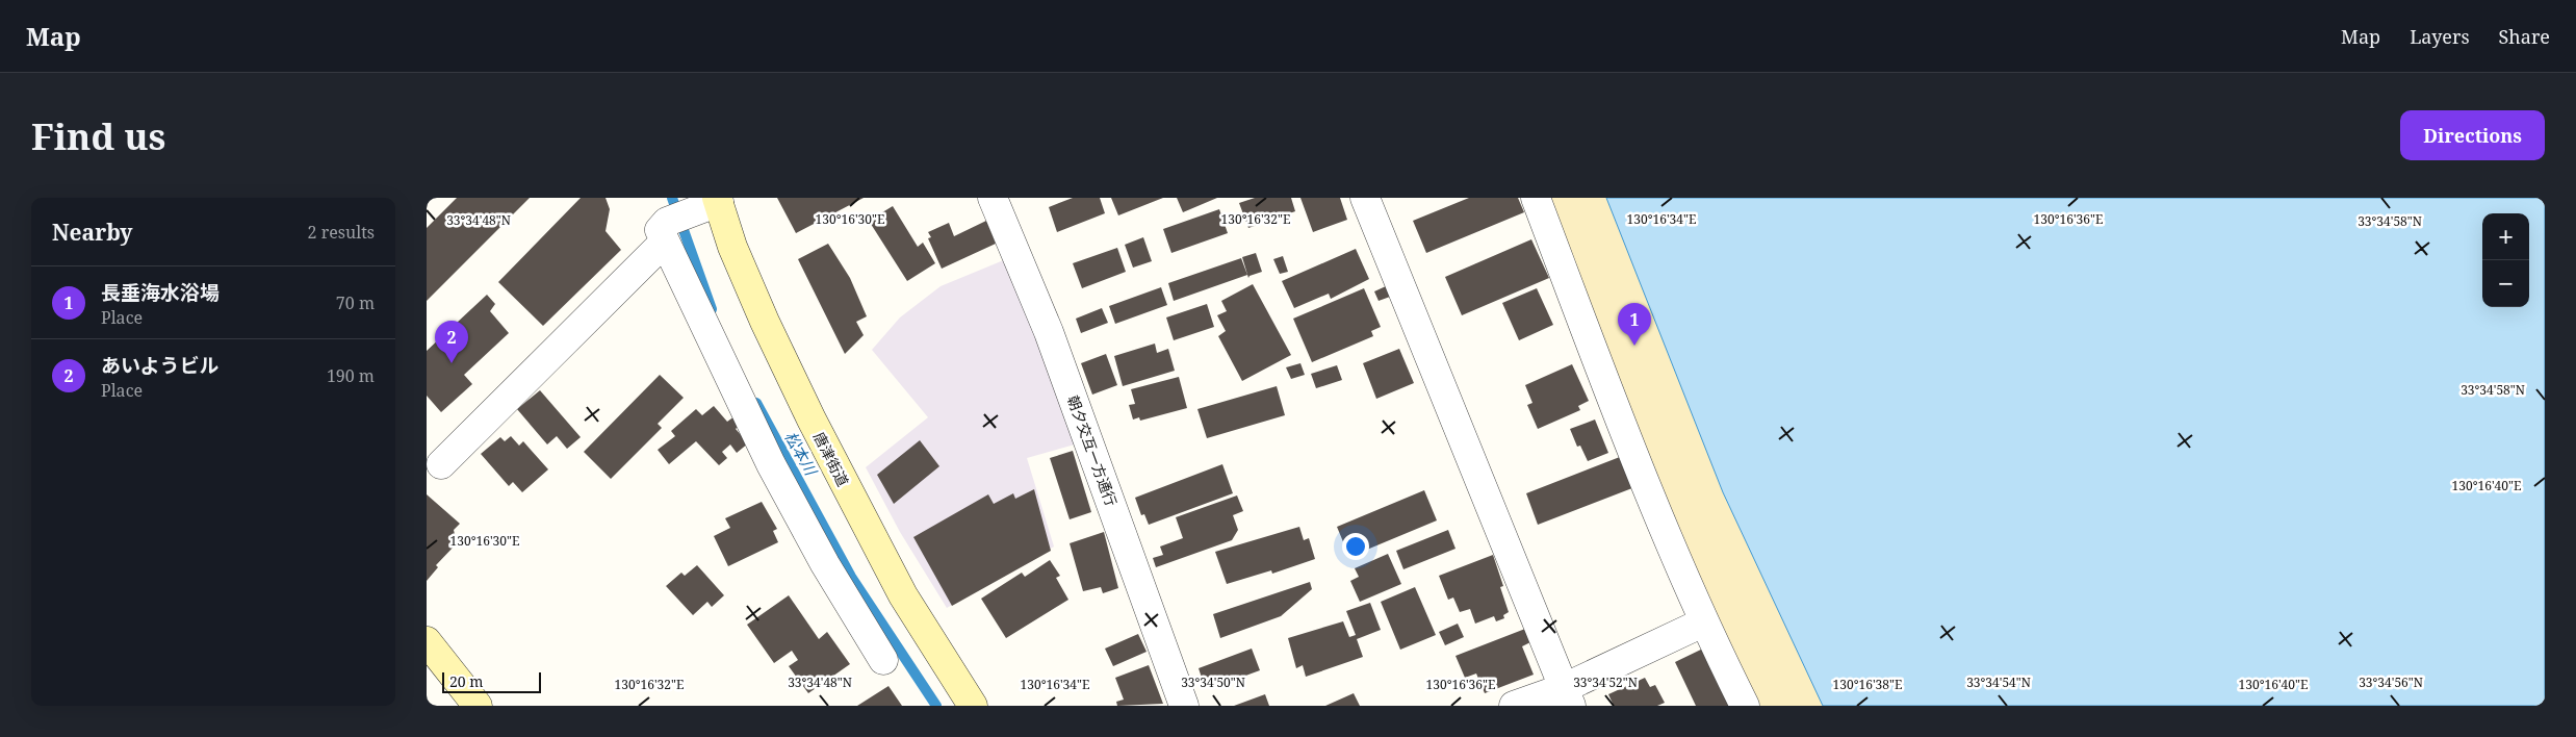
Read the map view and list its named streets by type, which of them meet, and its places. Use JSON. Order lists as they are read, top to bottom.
{
  "streets": {
    "street": ["朝夕交互一方通行", "唐津街道"]
  },
  "water": ["松本川"],
  "scale_bar": "20 m",
  "page": {
    "header": "Map",
    "nav": ["Map", "Layers", "Share"],
    "buttons": "Directions",
    "title": "Find us",
    "heading": ["Nearby", "2 results"],
    "map_buttons": ["+", "−"],
    "list": [
      {
        "mark": "1",
        "name": "長垂海水浴場",
        "note": "Place",
        "value": "70 m"
      },
      {
        "mark": "2",
        "name": "あいようビル",
        "note": "Place",
        "value": "190 m"
      }
    ],
    "pins": ["1", "2"],
    "scale": "20 m"
  },
  "coordinates": [
    "130°16'30\"E",
    "130°16'32\"E",
    "130°16'34\"E",
    "130°16'36\"E",
    "33°34'48\"N",
    "33°34'58\"N",
    "130°16'40\"E",
    "33°34'50\"N",
    "33°34'52\"N",
    "33°34'54\"N",
    "33°34'56\"N",
    "130°16'38\"E"
  ]
}
